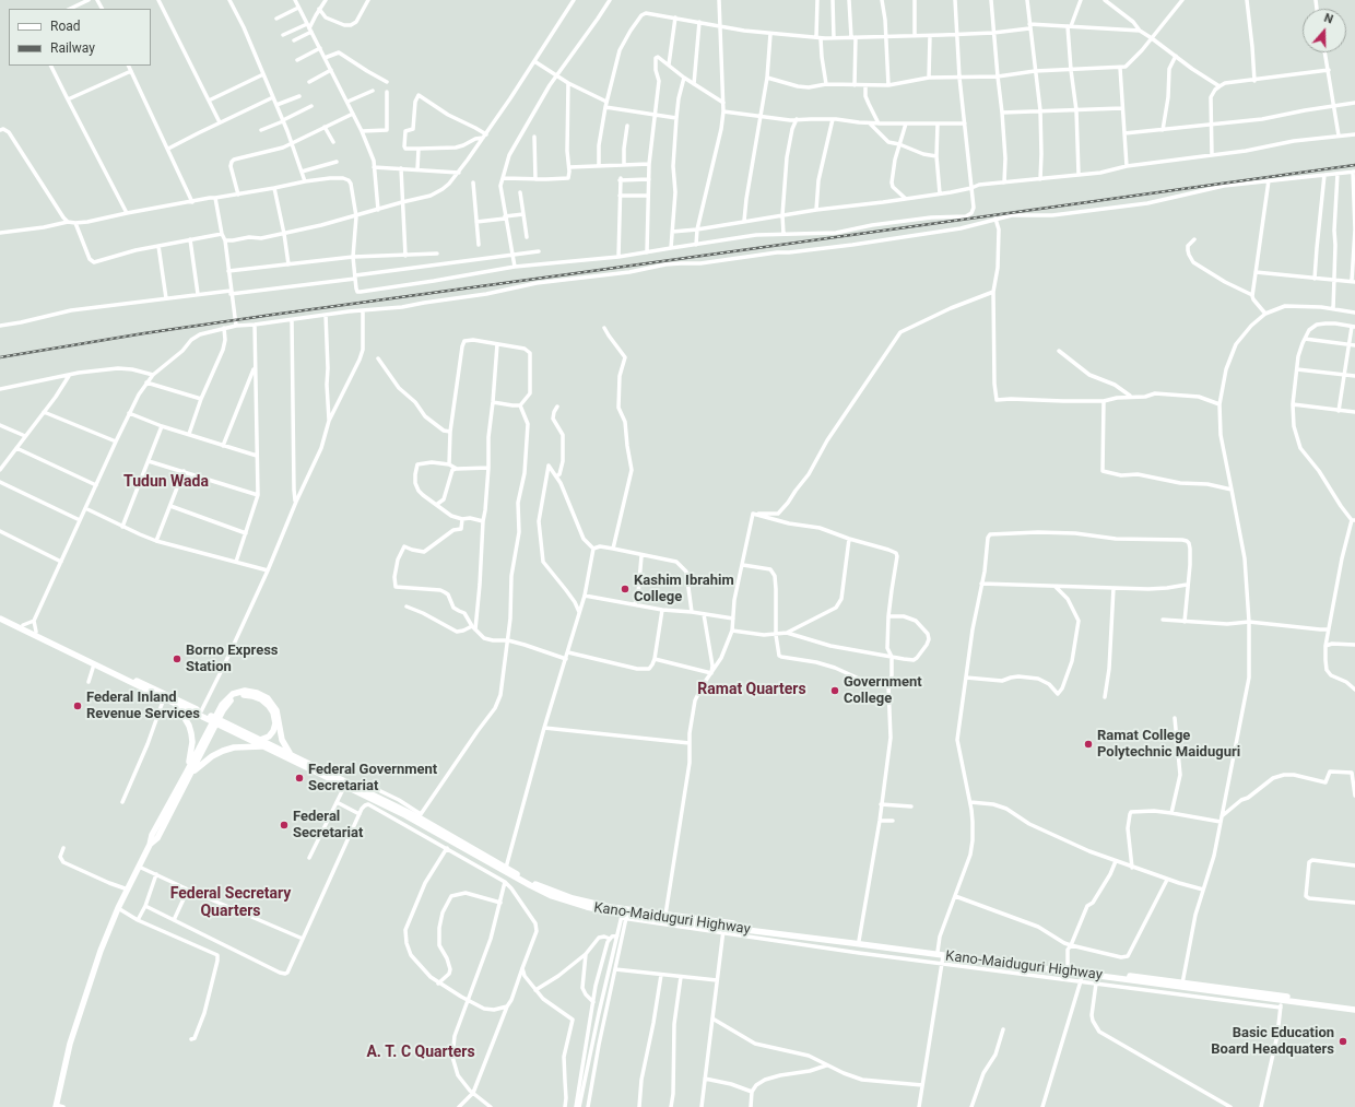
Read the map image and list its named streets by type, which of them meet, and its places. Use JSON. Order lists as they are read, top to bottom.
{
  "streets": {
    "highway": ["Kano-Maiduguri Highway"]
  },
  "districts": [
    "Tudun Wada",
    "Ramat Quarters",
    "Federal Secretary Quarters",
    "A. T. C Quarters"
  ],
  "places": [
    "Kashim Ibrahim College",
    "Borno Express Station",
    "Government College",
    "Federal Inland Revenue Services",
    "Ramat College Polytechnic Maiduguri",
    "Federal Government Secretariat",
    "Federal Secretariat",
    "Basic Education Board Headquaters"
  ],
  "legend": ["Road", "Railway"],
  "north": "top"
}
